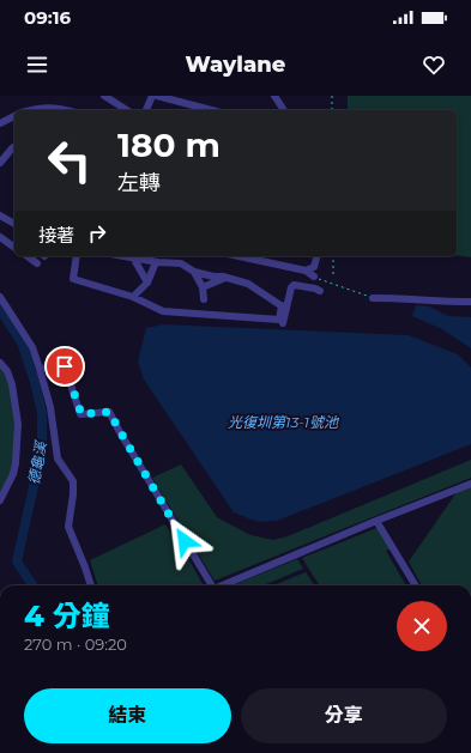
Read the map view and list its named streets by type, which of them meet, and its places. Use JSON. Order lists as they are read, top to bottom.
{
  "water": ["光復圳第13-1號池", "德龜溪"],
  "page": {
    "status": "09:16",
    "header": "Waylane",
    "turn": ["180 m", "左轉"],
    "then": "接著",
    "heading": ["4 分鐘", "270 m · 09:20"],
    "buttons": ["結束", "分享"]
  }
}
